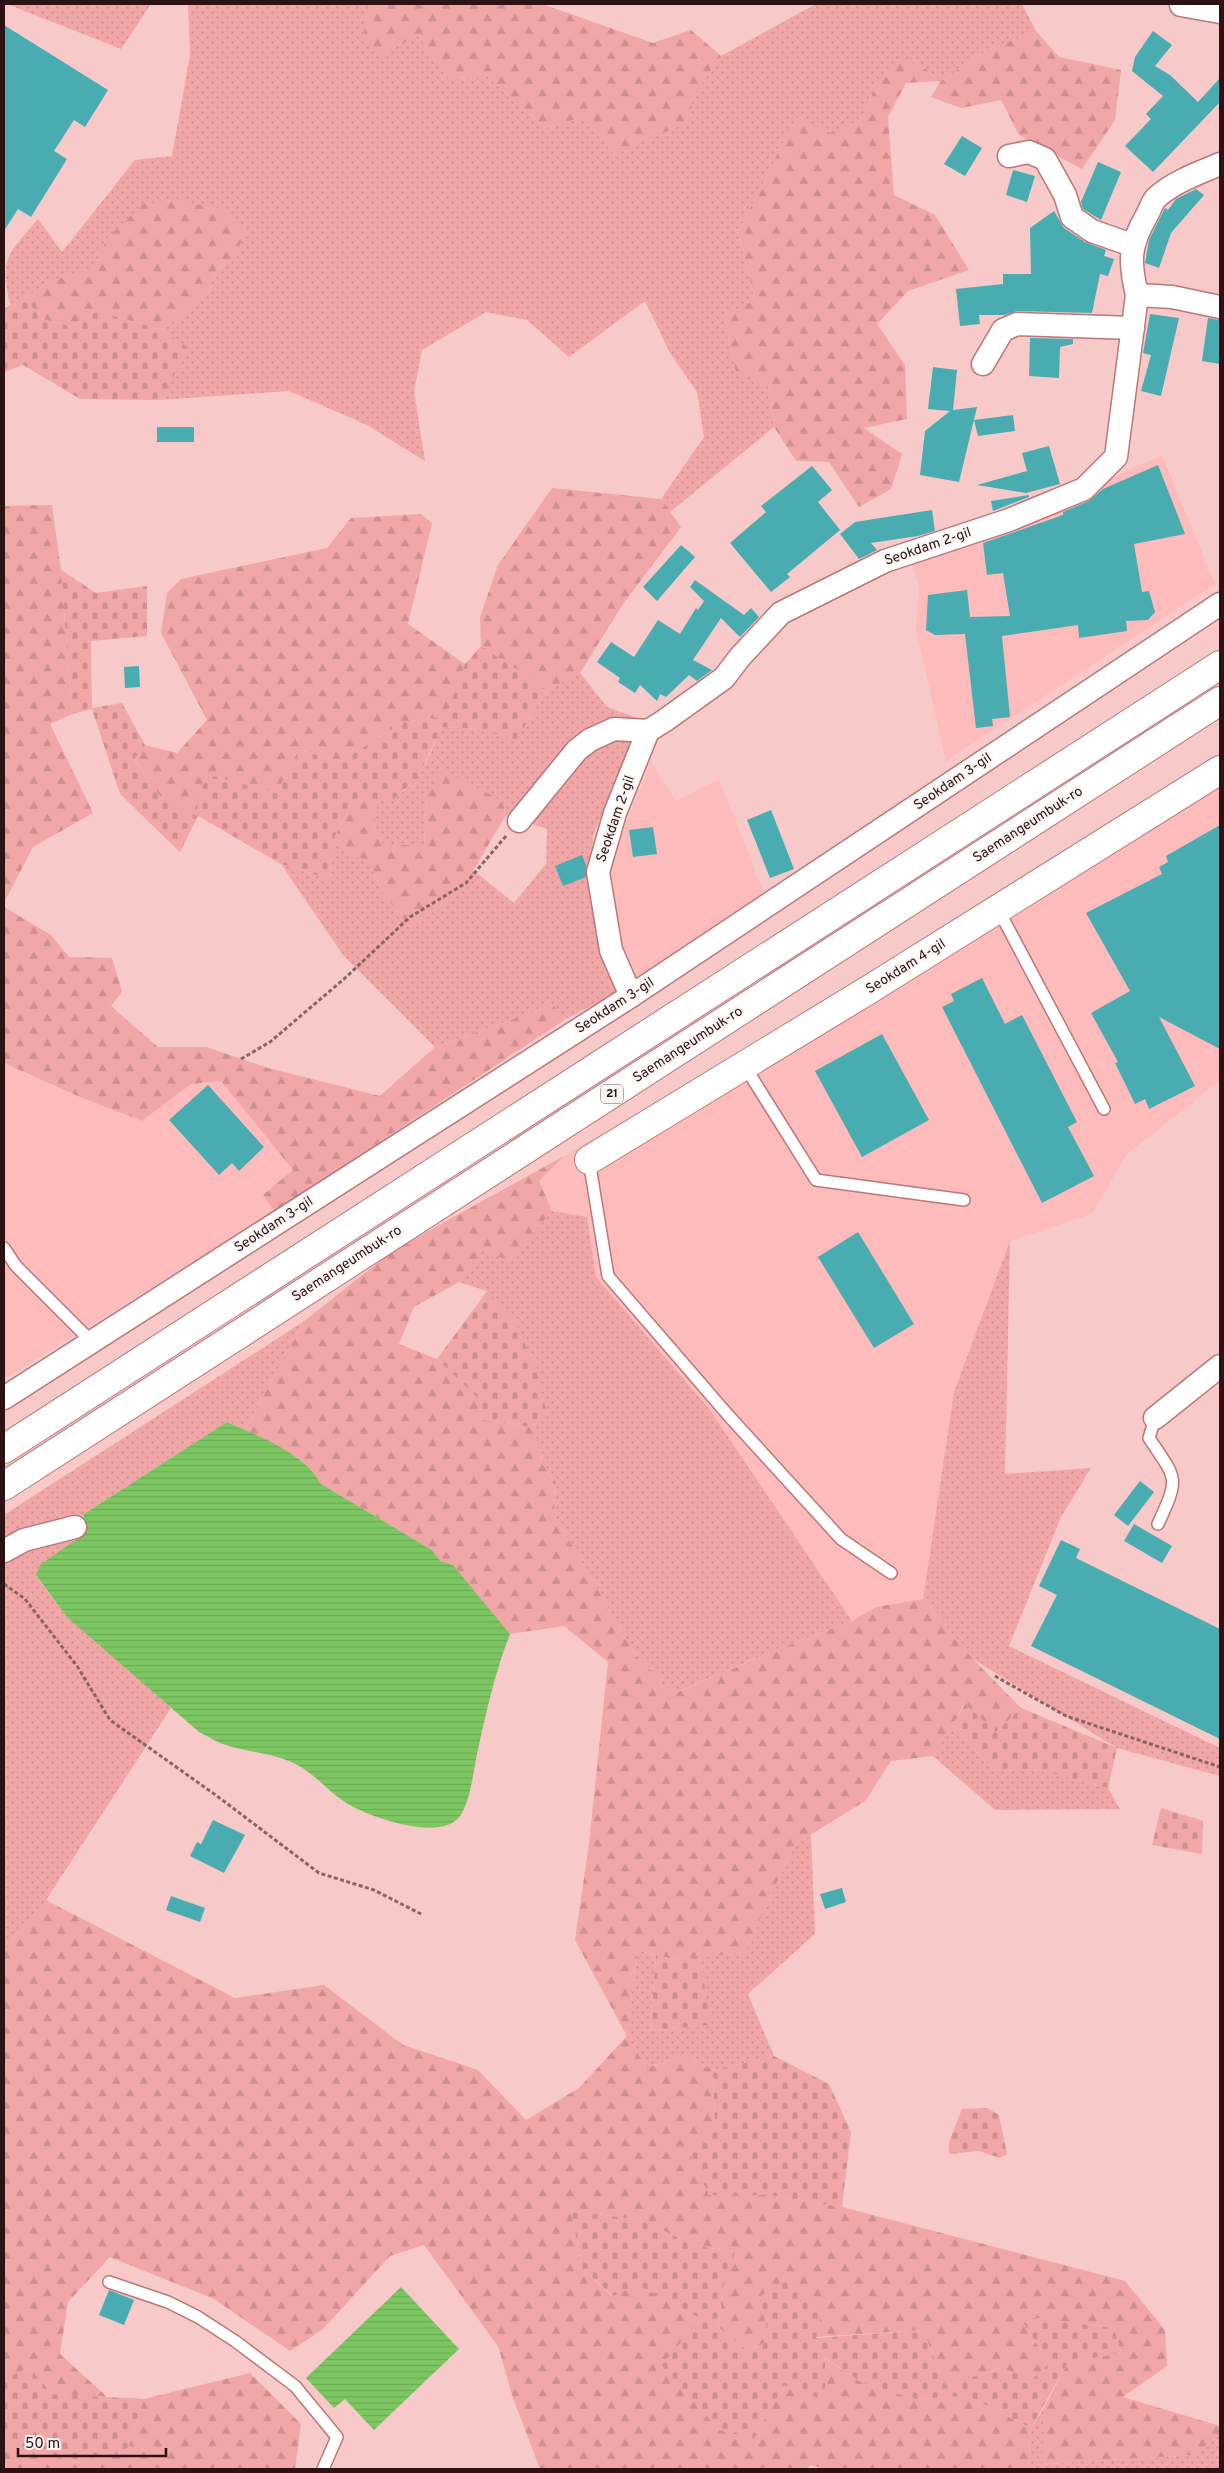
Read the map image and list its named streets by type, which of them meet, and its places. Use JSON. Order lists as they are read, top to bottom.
{
  "streets": {
    "main road": ["Saemangeumbuk-ro", "Seokdam 4-gil", "21"],
    "street": ["Seokdam 2-gil", "Seokdam 3-gil"]
  },
  "crossings": [
    ["Seokdam 2-gil", "Seokdam 3-gil"]
  ],
  "scale_bar": "50 m"
}
